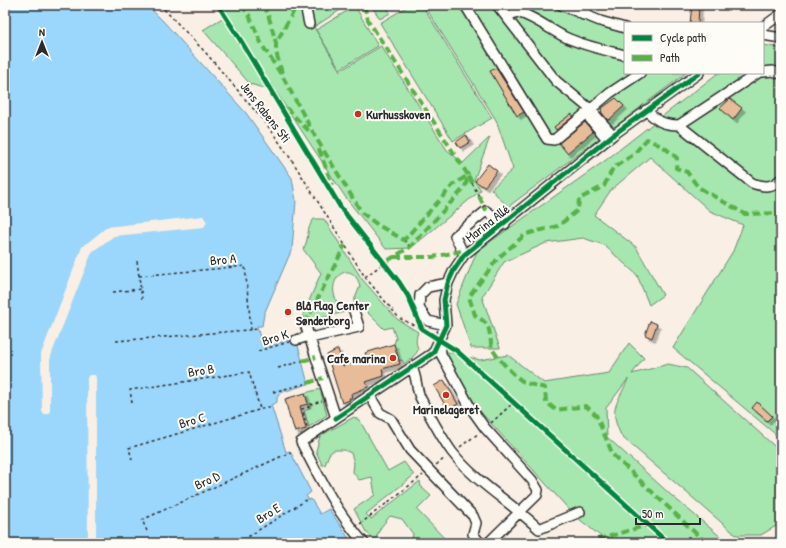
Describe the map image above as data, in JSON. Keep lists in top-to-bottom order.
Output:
{
  "streets": {
    "street": ["Marina Allé"],
    "path": [
      "Bro A",
      "Bro K",
      "Bro B",
      "Bro C",
      "Bro D",
      "Bro E"
    ],
    "cycle path": ["Jens Rabens Sti"]
  },
  "crossings": [
    ["Bro B", "Bro C"]
  ],
  "places": [
    "Kurhusskoven",
    "Blå Flag Center Sønderborg",
    "Cafe marina",
    "Marinelageret"
  ],
  "legend": ["Cycle path", "Path"],
  "scale_bar": "50 m",
  "north": "top"
}
